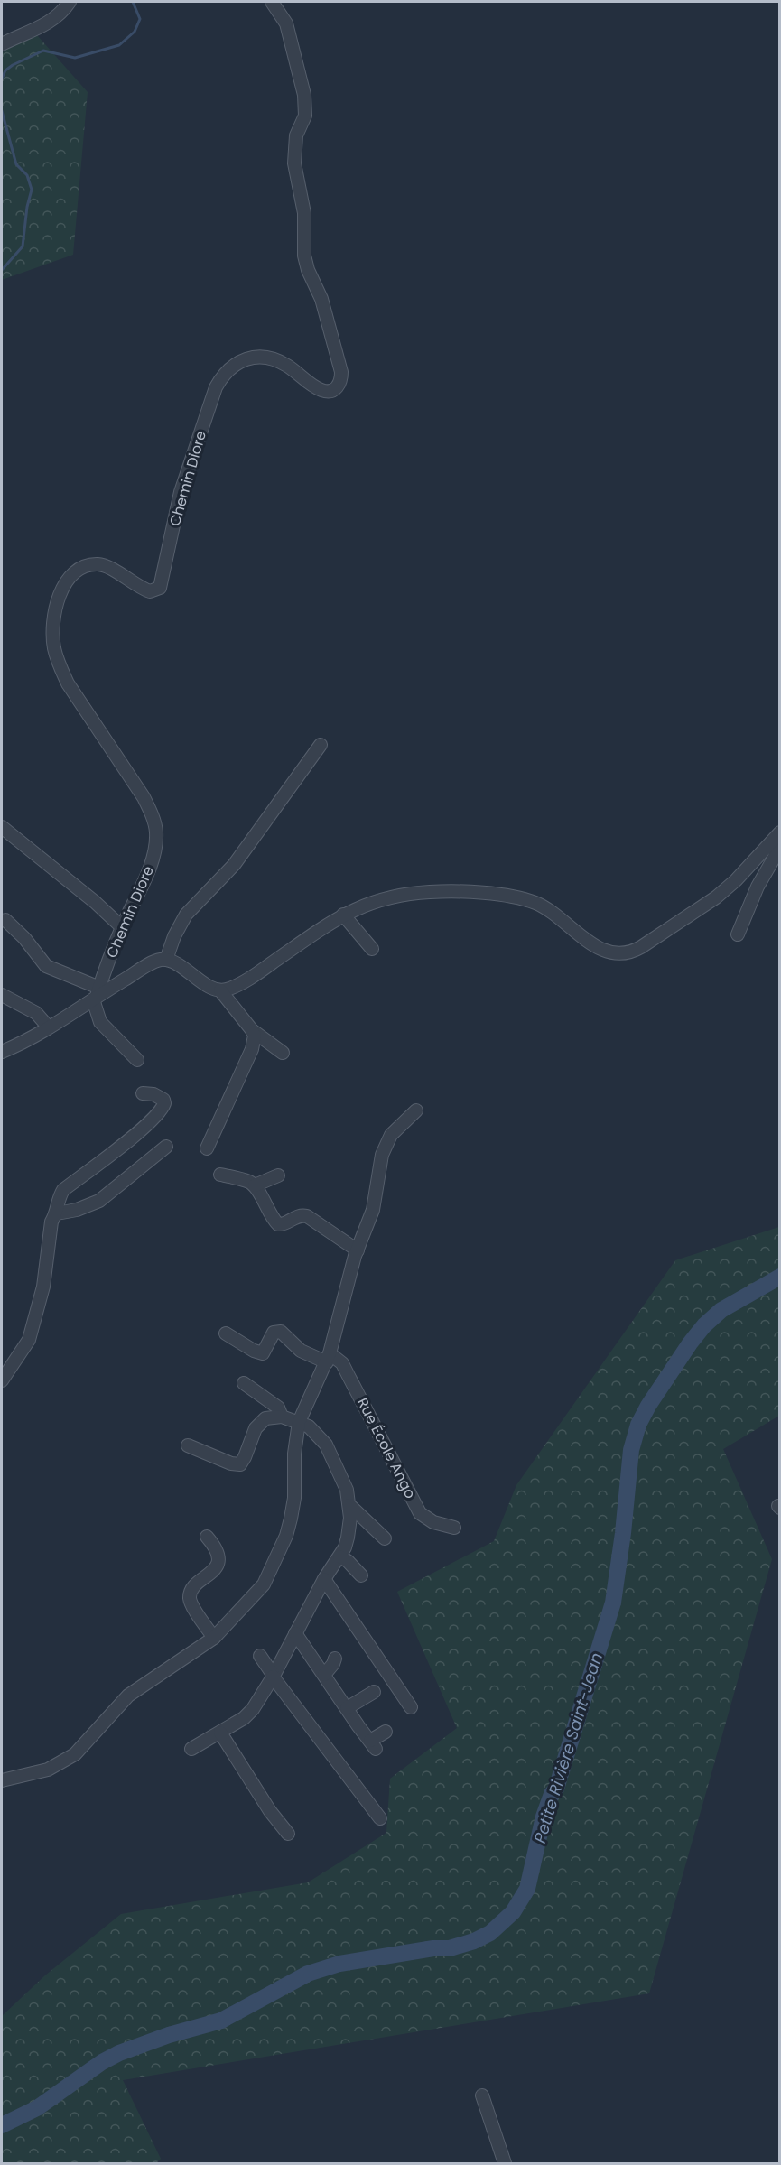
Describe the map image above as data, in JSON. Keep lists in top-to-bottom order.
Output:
{
  "streets": {
    "street": ["Chemin Diore", "Rue École Ango"]
  },
  "water": ["Petite Rivière Saint-Jean"]
}
